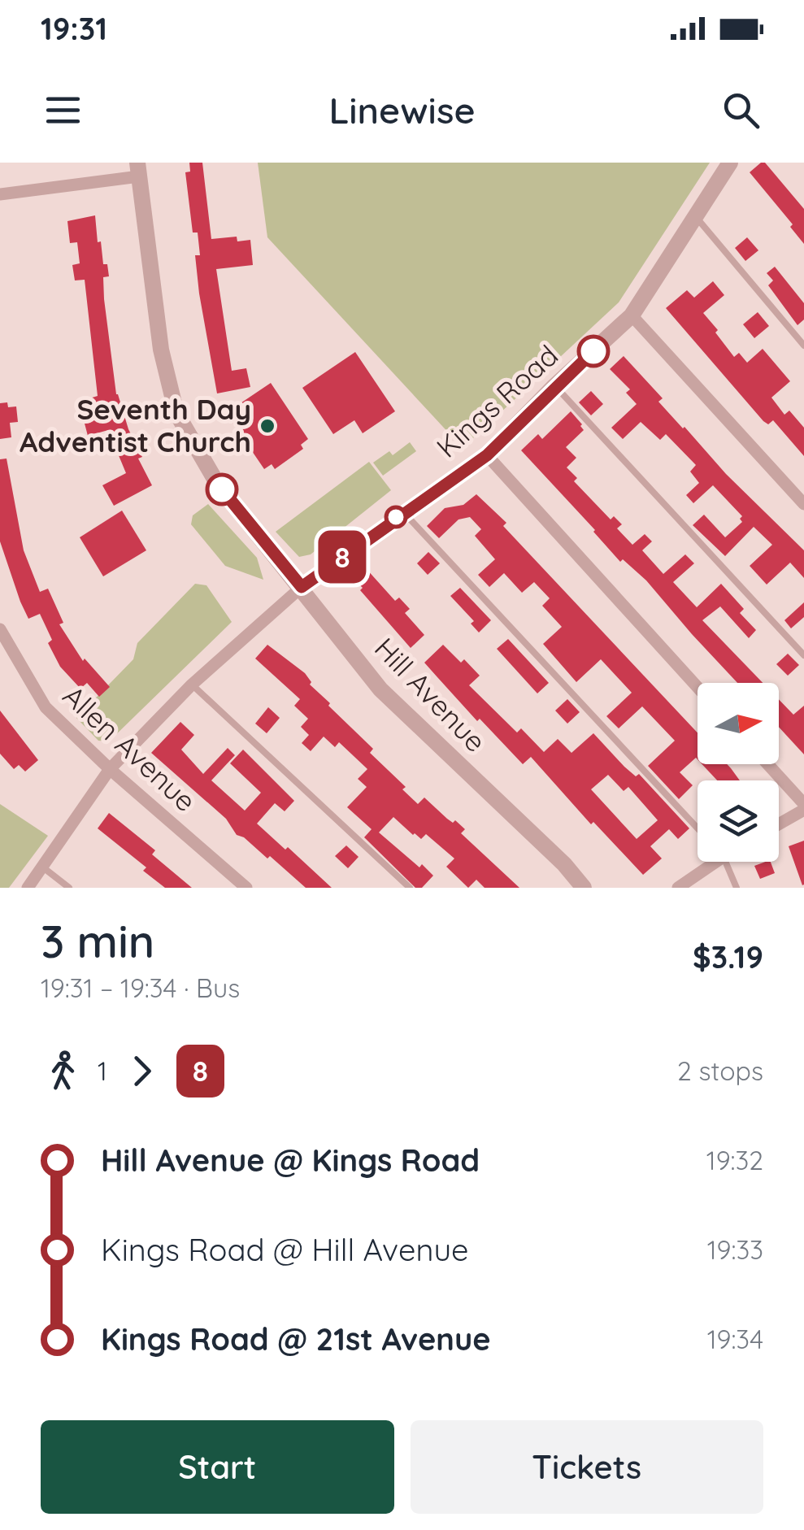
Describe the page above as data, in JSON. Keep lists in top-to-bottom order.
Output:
{
  "streets": {
    "street": ["Kings Road", "Hill Avenue", "Allen Avenue"]
  },
  "crossings": [
    ["Kings Road", "Hill Avenue"],
    ["Kings Road", "Allen Avenue"]
  ],
  "places": ["Seventh Day Adventist Church"],
  "lines": ["bus line 8"],
  "north": "right",
  "page": {
    "status": "19:31",
    "header": "Linewise",
    "on_map": "8",
    "heading": ["3 min", "19:31 – 19:34 · Bus", "$3.19"],
    "legs": ["1", "8", "2 stops"],
    "list": [
      {
        "name": "Hill Avenue @ Kings Road",
        "value": "19:32"
      },
      {
        "name": "Kings Road @ Hill Avenue",
        "value": "19:33"
      },
      {
        "name": "Kings Road @ 21st Avenue",
        "value": "19:34"
      }
    ],
    "buttons": ["Start", "Tickets"]
  }
}
